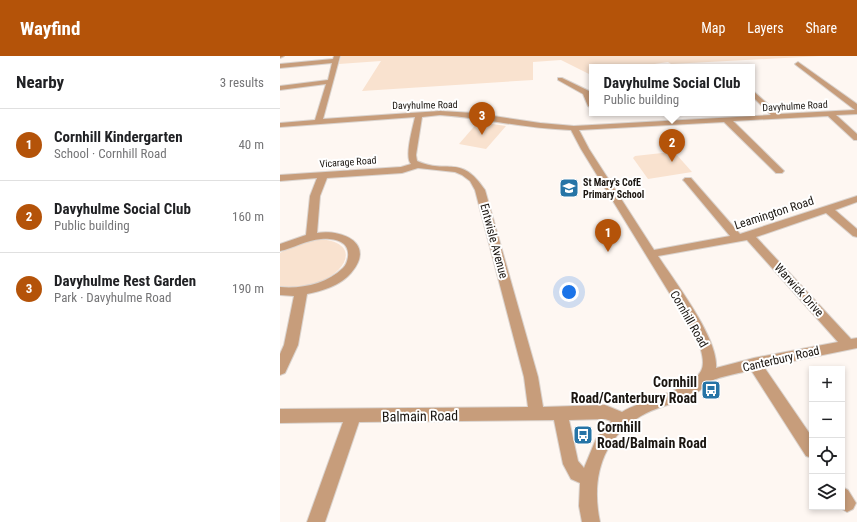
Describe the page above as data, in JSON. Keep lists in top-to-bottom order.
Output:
{
  "streets": {
    "street": [
      "Davyhulme Road",
      "Vicarage Road",
      "Leamington Road",
      "Entwisle Avenue",
      "Warwick Drive",
      "Cornhill Road",
      "Canterbury Road",
      "Balmain Road"
    ]
  },
  "crossings": [
    ["Davyhulme Road", "Cornhill Road"],
    ["Vicarage Road", "Entwisle Avenue"],
    ["Leamington Road", "Warwick Drive"],
    ["Leamington Road", "Cornhill Road"],
    ["Entwisle Avenue", "Balmain Road"],
    ["Warwick Drive", "Canterbury Road"],
    ["Cornhill Road", "Canterbury Road"]
  ],
  "places": {
    "school or university": ["St Mary's CofE Primary School"],
    "bus stop": ["Cornhill Road/Canterbury Road", "Cornhill Road/Balmain Road"]
  },
  "page": {
    "header": "Wayfind",
    "nav": ["Map", "Layers", "Share"],
    "heading": ["Nearby", "3 results"],
    "popup": ["Davyhulme Social Club", "Public building"],
    "pins": ["3", "2", "1"],
    "list": [
      {
        "mark": "1",
        "name": "Cornhill Kindergarten",
        "note": "School · Cornhill Road",
        "value": "40 m"
      },
      {
        "mark": "2",
        "name": "Davyhulme Social Club",
        "note": "Public building",
        "value": "160 m"
      },
      {
        "mark": "3",
        "name": "Davyhulme Rest Garden",
        "note": "Park · Davyhulme Road",
        "value": "190 m"
      }
    ],
    "map_buttons": ["+", "−"]
  }
}
